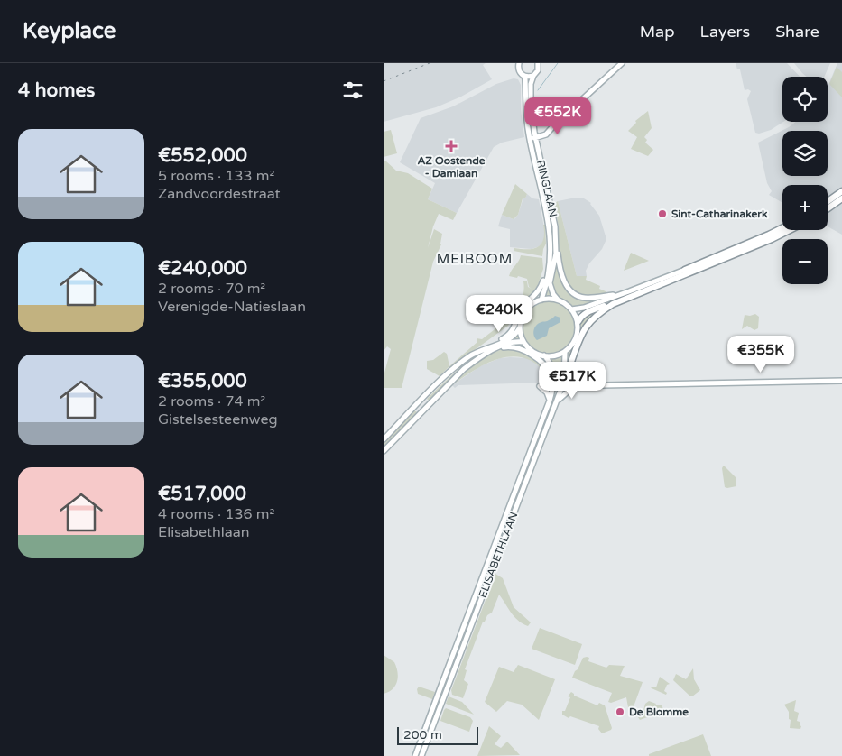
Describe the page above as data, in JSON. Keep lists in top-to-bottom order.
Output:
{
  "streets": {
    "main road": ["RINGLAAN", "ELISABETHLAAN"]
  },
  "crossings": [
    ["RINGLAAN", "ELISABETHLAAN"]
  ],
  "districts": ["MEIBOOM"],
  "places": {
    "health": ["AZ Oostende - Damiaan"],
    "other": ["Sint-Catharinakerk", "De Blomme"]
  },
  "scale_bar": "200 m",
  "page": {
    "header": "Keyplace",
    "nav": ["Map", "Layers", "Share"],
    "heading": "4 homes",
    "map_buttons": ["+", "−"],
    "price": [
      "€552K",
      "€240K",
      "€355K",
      "€517K"
    ],
    "list": [
      {
        "name": "€552,000",
        "note": "5 rooms · 133 m² · Zandvoordestraat"
      },
      {
        "name": "€240,000",
        "note": "2 rooms · 70 m² · Verenigde-Natieslaan"
      },
      {
        "name": "€355,000",
        "note": "2 rooms · 74 m² · Gistelsesteenweg"
      },
      {
        "name": "€517,000",
        "note": "4 rooms · 136 m² · Elisabethlaan"
      }
    ],
    "scale": "200 m"
  }
}
